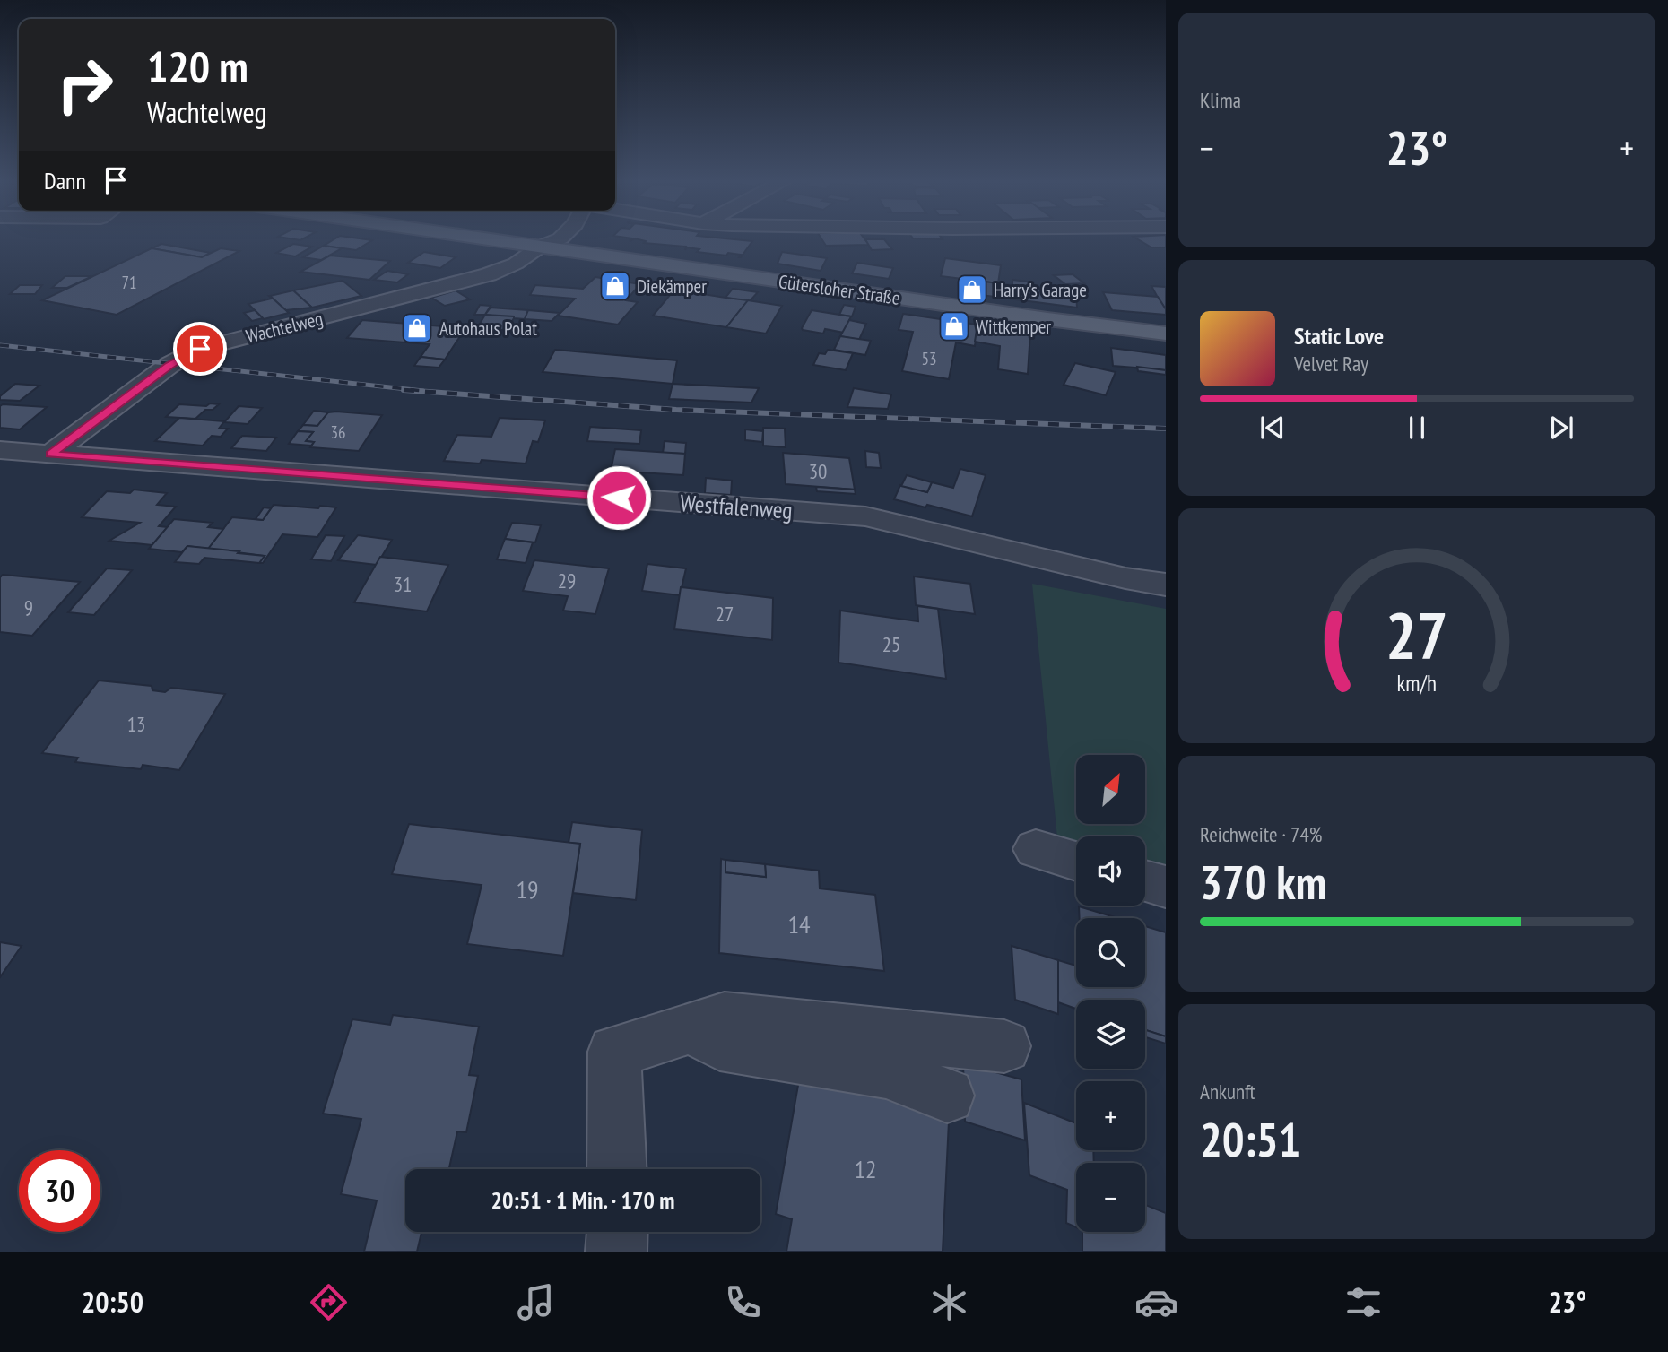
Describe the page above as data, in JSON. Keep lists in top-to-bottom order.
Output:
{
  "streets": {
    "main road": ["Gütersloher Straße"],
    "street": ["Wachtelweg", "Westfalenweg"]
  },
  "crossings": [
    ["Gütersloher Straße", "Wachtelweg"],
    ["Wachtelweg", "Westfalenweg"]
  ],
  "places": {
    "shop": [
      "Diekämper",
      "Harry's Garage",
      "Wittkemper",
      "Autohaus Polat"
    ]
  },
  "house_numbers": [
    "71",
    "53",
    "36",
    "30",
    "29",
    "31",
    "9",
    "27",
    "25",
    "13",
    "19",
    "14",
    "12"
  ],
  "north": "top right",
  "page": {
    "tile": [
      "Klima",
      ["Reichweite · 74%", "370 km"],
      ["Ankunft", "20:51"]
    ],
    "turn": ["120 m", "Wachtelweg"],
    "heat": ["−", "23°", "+"],
    "then": "Dann",
    "song": ["Static Love", "Velvet Ray"],
    "map_buttons": ["+", "−"],
    "limit": "30",
    "trip": "20:51 · 1 Min. · 170 m",
    "tabs": ["20:50", "23°"],
    "gauge": ["27", "km/h"]
  }
}
